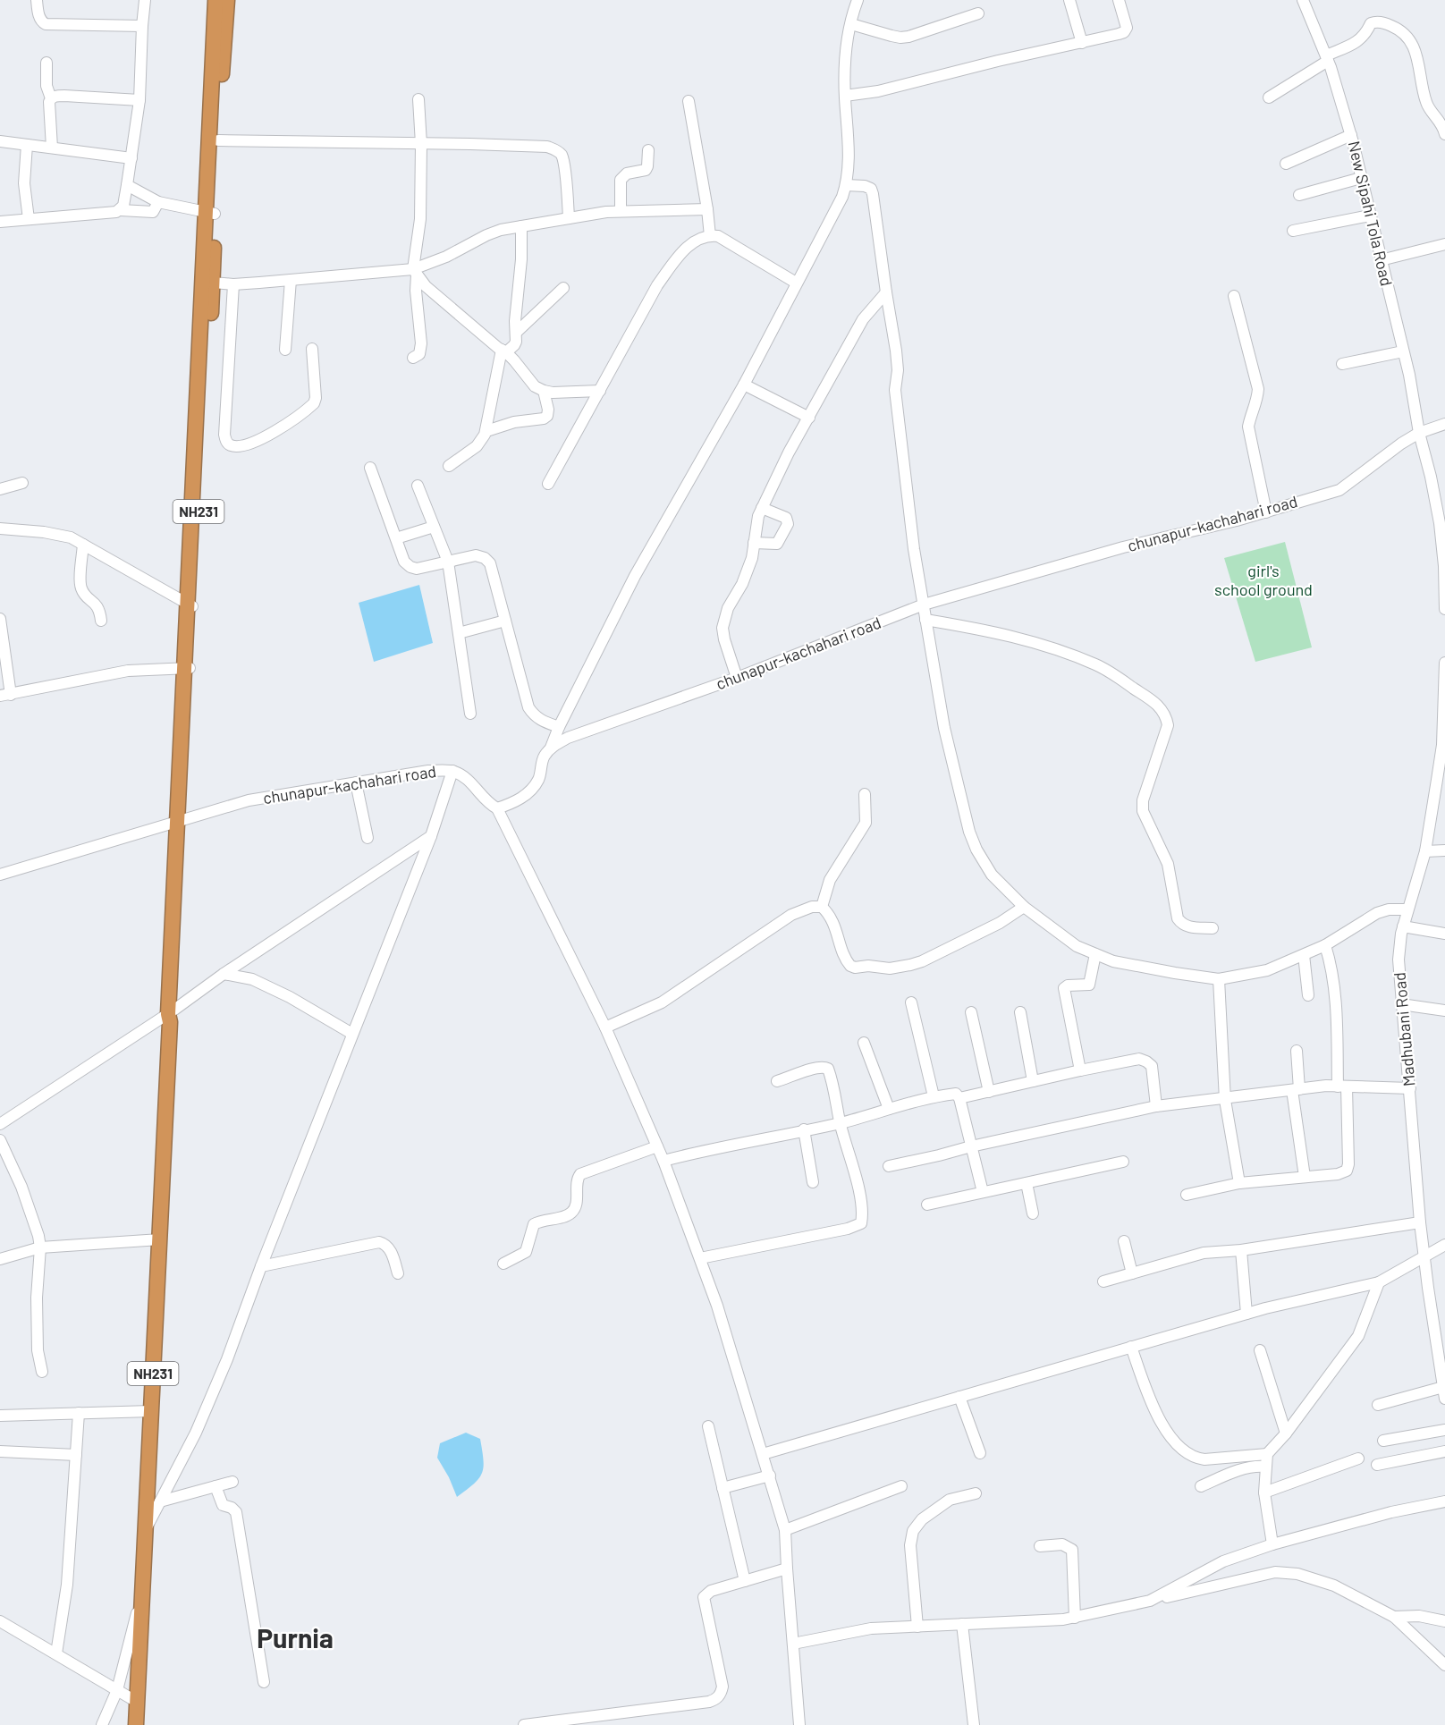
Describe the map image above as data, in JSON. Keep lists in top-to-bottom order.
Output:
{
  "streets": {
    "highway": ["NH231"],
    "street": ["New Sipahi Tola Road", "chunapur-kachahari road", "Madhubani Road"]
  },
  "crossings": [
    ["New Sipahi Tola Road", "chunapur-kachahari road"],
    ["NH231", "chunapur-kachahari road"]
  ],
  "districts": ["Purnia"],
  "parks": ["girl's school ground"]
}
